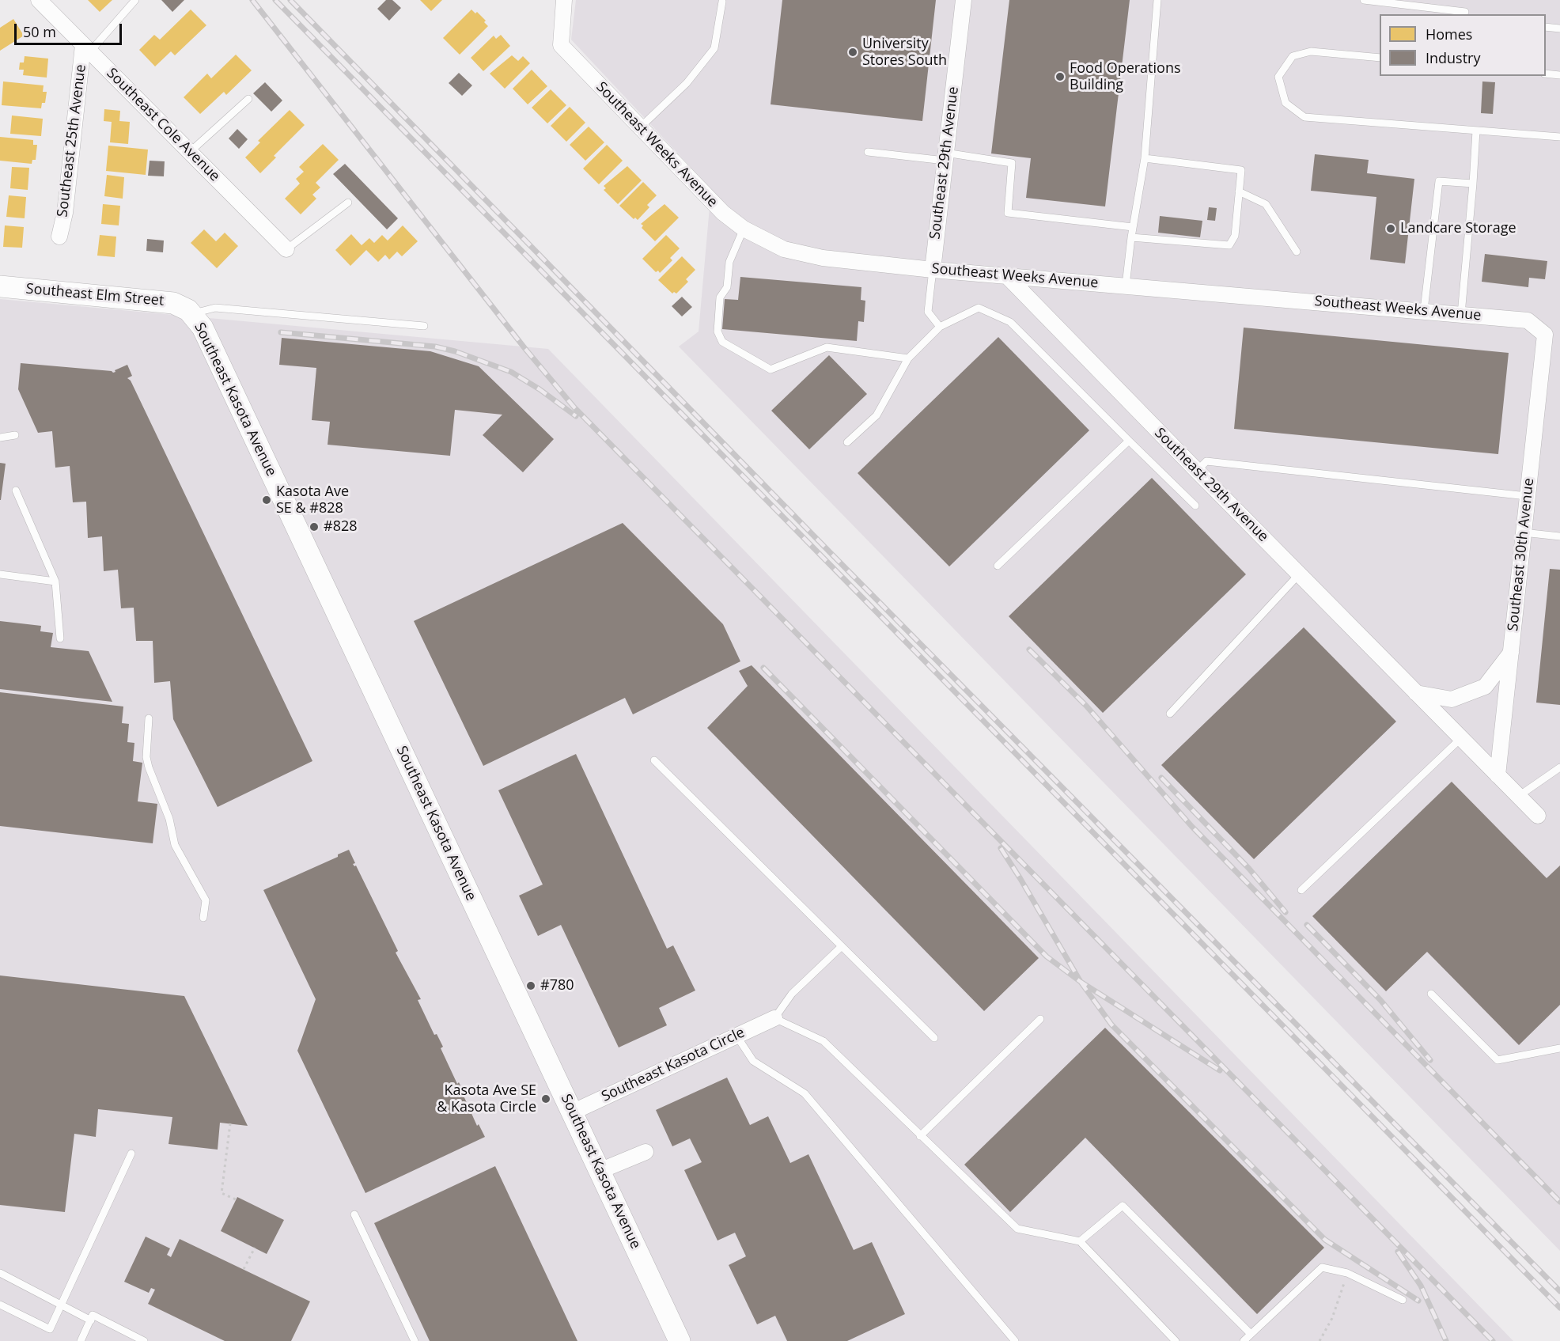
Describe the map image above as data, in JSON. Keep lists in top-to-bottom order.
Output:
{
  "streets": {
    "street": [
      "Southeast Cole Avenue",
      "Southeast 25th Avenue",
      "Southeast Weeks Avenue",
      "Southeast 29th Avenue",
      "Southeast Elm Street",
      "Southeast Kasota Avenue",
      "Southeast 30th Avenue",
      "Southeast Kasota Circle"
    ]
  },
  "crossings": [
    ["Southeast Cole Avenue", "Southeast 25th Avenue"],
    ["Southeast Weeks Avenue", "Southeast 29th Avenue"],
    ["Southeast Weeks Avenue", "Southeast 30th Avenue"],
    ["Southeast 29th Avenue", "Southeast 30th Avenue"],
    ["Southeast Elm Street", "Southeast Kasota Avenue"],
    ["Southeast Kasota Avenue", "Southeast Kasota Circle"]
  ],
  "places": [
    "University Stores South",
    "Food Operations Building",
    "Landcare Storage",
    "Kasota Ave SE & #828",
    "#828",
    "#780",
    "Kasota Ave SE & Kasota Circle"
  ],
  "legend": ["Homes", "Industry"],
  "scale_bar": "50 m"
}
